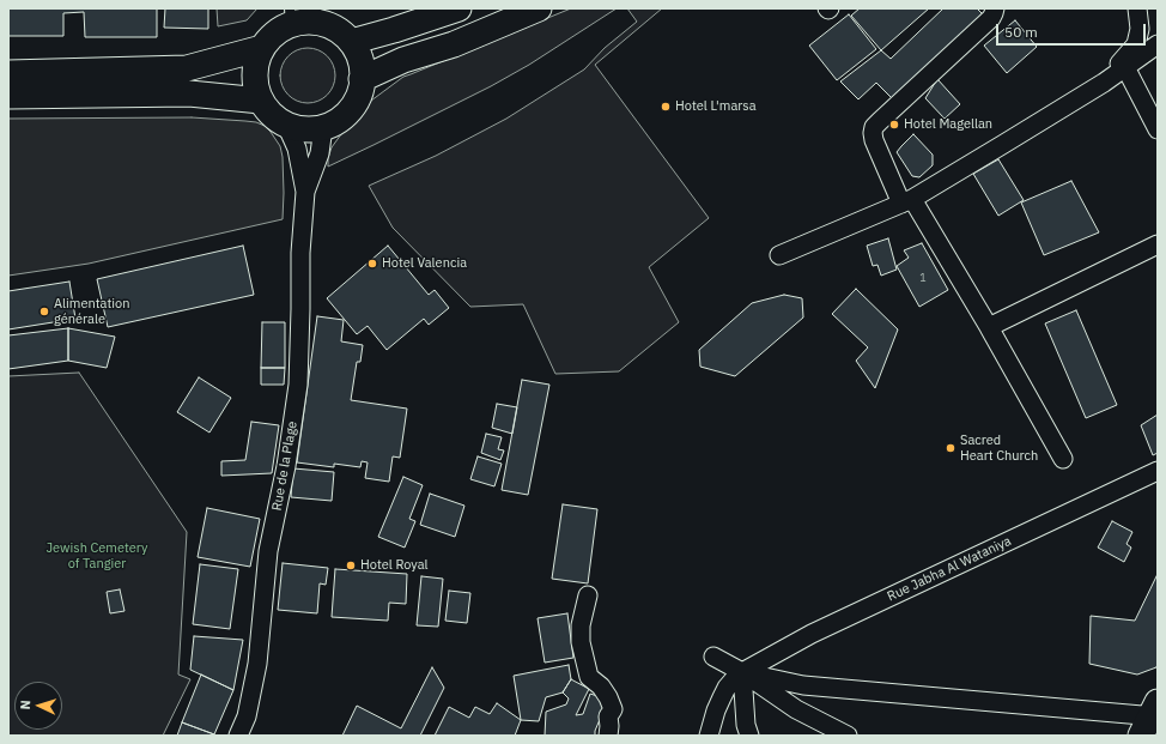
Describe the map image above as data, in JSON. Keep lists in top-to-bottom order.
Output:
{
  "streets": {
    "street": ["Rue de la Plage", "Rue Jabha Al Wataniya"]
  },
  "parks": ["Jewish Cemetery of Tangier"],
  "places": [
    "Hotel L'marsa",
    "Hotel Magellan",
    "Hotel Valencia",
    "Alimentation générale",
    "Sacred Heart Church",
    "Hotel Royal"
  ],
  "house_numbers": ["1"],
  "scale_bar": "50 m",
  "north": "left"
}
